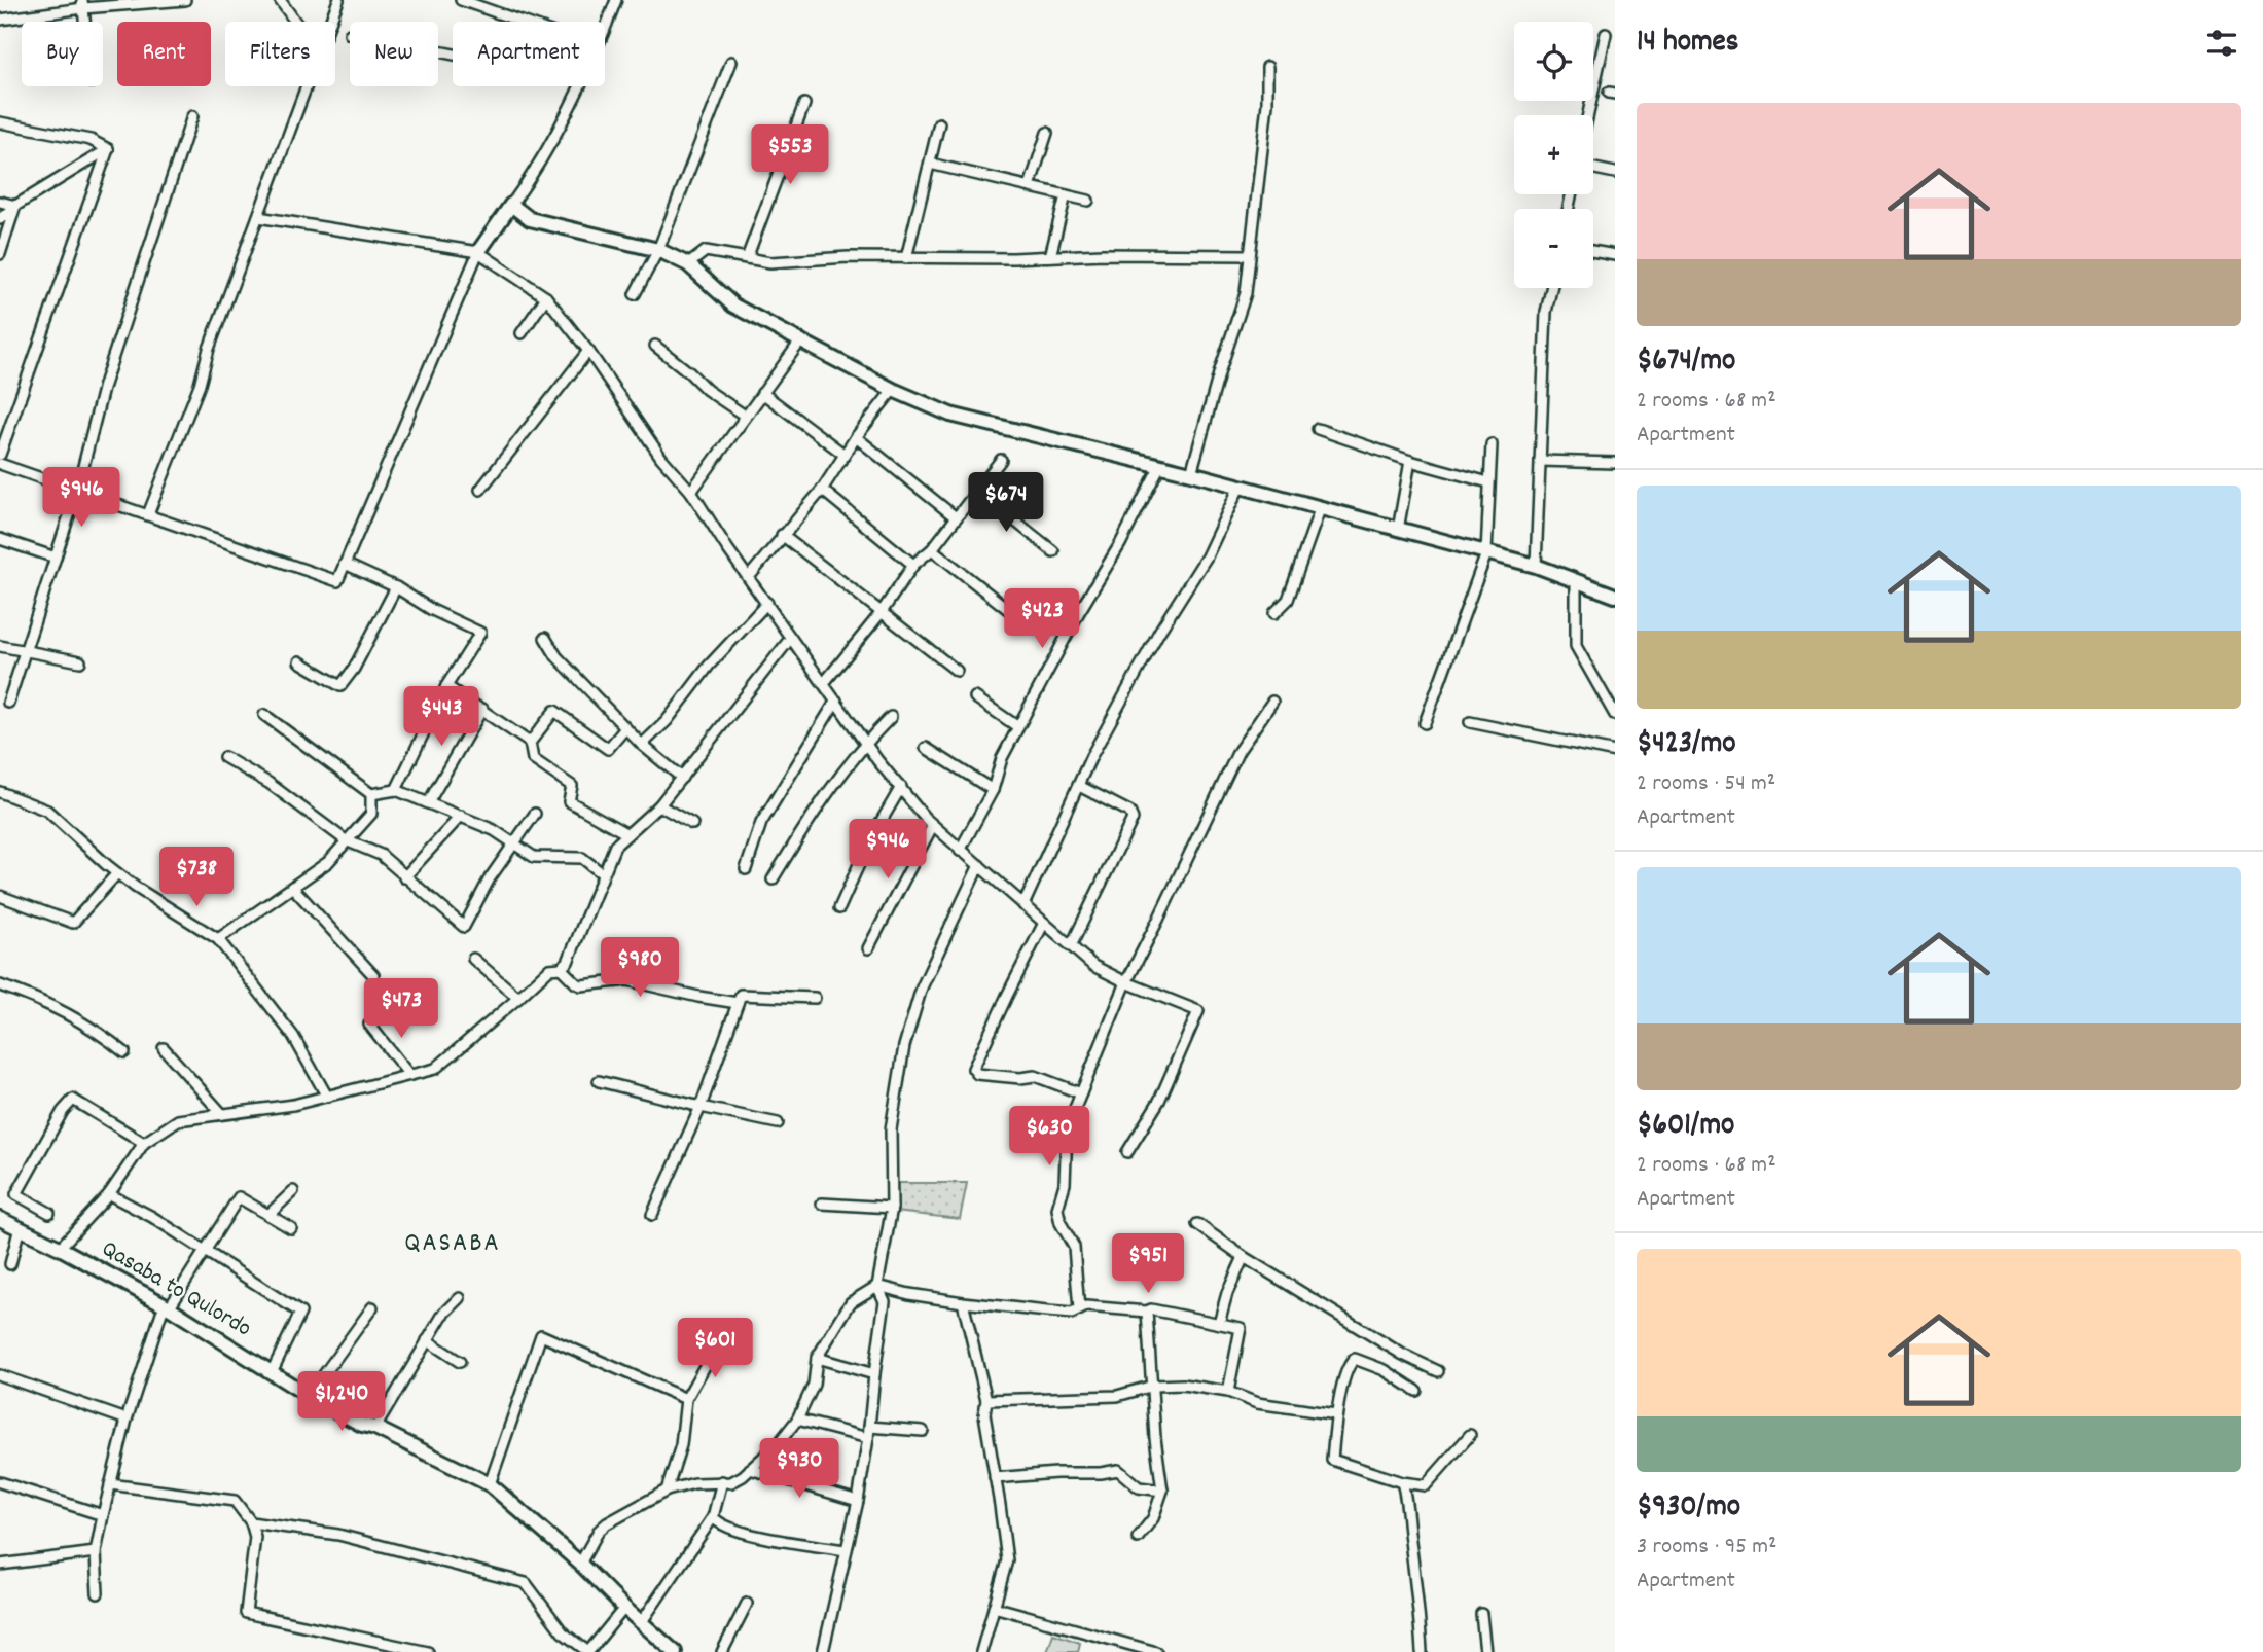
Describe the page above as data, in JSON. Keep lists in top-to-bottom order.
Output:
{
  "streets": {
    "street": ["Qasaba to Qulordo"]
  },
  "districts": ["QASABA"],
  "page": {
    "heading": "14 homes",
    "map_buttons": ["+", "−"],
    "chip": [
      "Buy",
      "Rent",
      "Filters",
      "New",
      "Apartment"
    ],
    "list": [
      {
        "name": "$674/mo",
        "note": "2 rooms · 68 m² · Apartment"
      },
      {
        "name": "$423/mo",
        "note": "2 rooms · 54 m² · Apartment"
      },
      {
        "name": "$601/mo",
        "note": "2 rooms · 68 m² · Apartment"
      },
      {
        "name": "$930/mo",
        "note": "3 rooms · 95 m² · Apartment"
      }
    ],
    "price": [
      "$553",
      "$946",
      "$674",
      "$423",
      "$443",
      "$946",
      "$738",
      "$980",
      "$473",
      "$630",
      "$951",
      "$601",
      "$1,240",
      "$930"
    ]
  }
}
